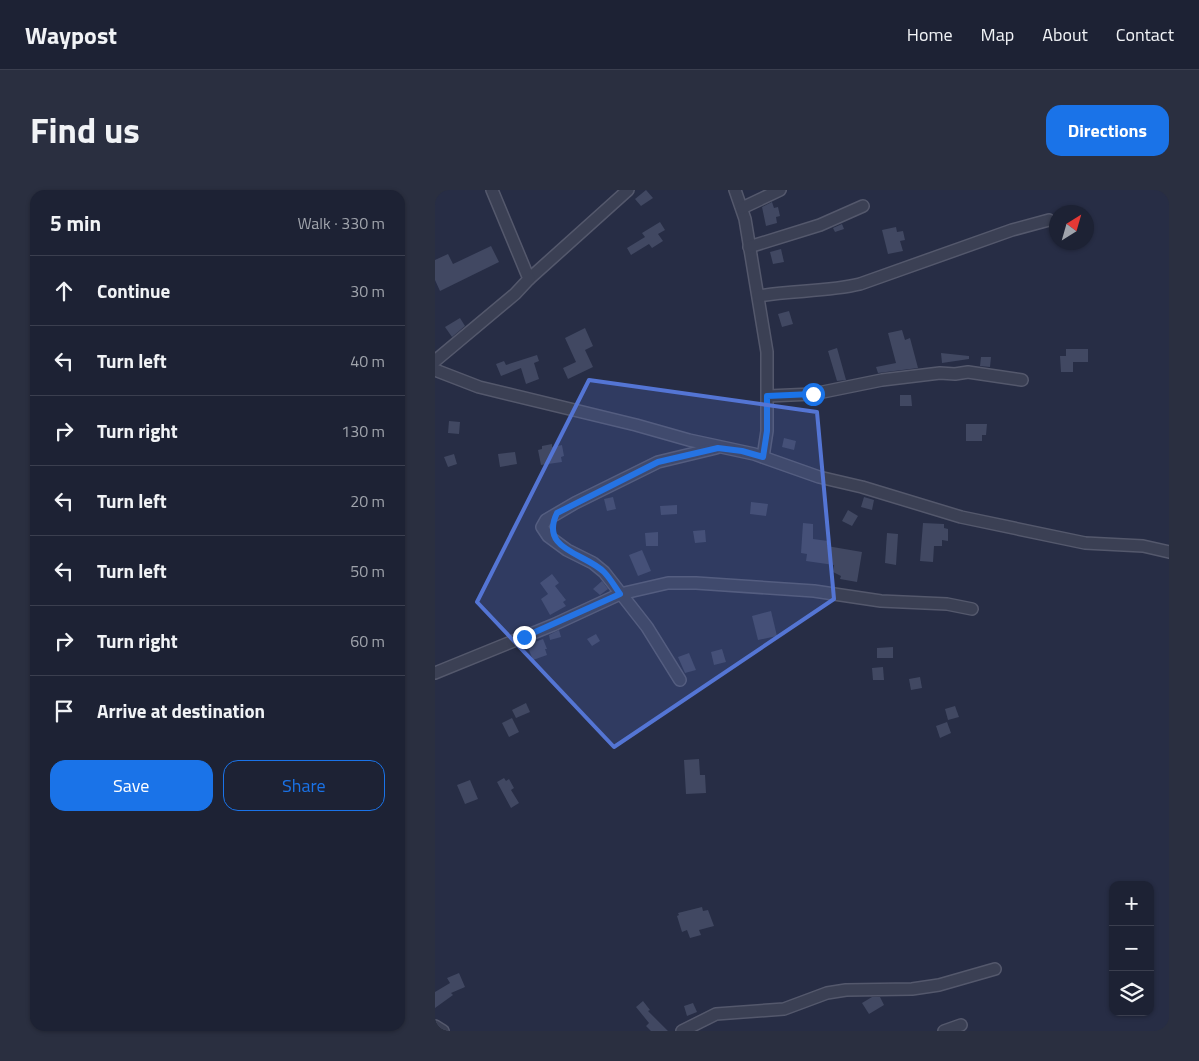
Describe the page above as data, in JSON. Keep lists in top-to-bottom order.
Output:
{
  "north": "top right",
  "page": {
    "header": "Waypost",
    "nav": [
      "Home",
      "Map",
      "About",
      "Contact"
    ],
    "title": "Find us",
    "buttons": [
      "Directions",
      ["Save", "Share"]
    ],
    "heading": ["5 min", "Walk · 330 m"],
    "list": [
      ["Continue", "30 m"],
      ["Turn left", "40 m"],
      ["Turn right", "130 m"],
      ["Turn left", "20 m"],
      ["Turn left", "50 m"],
      ["Turn right", "60 m"],
      "Arrive at destination"
    ],
    "map_buttons": ["+", "−"]
  }
}
